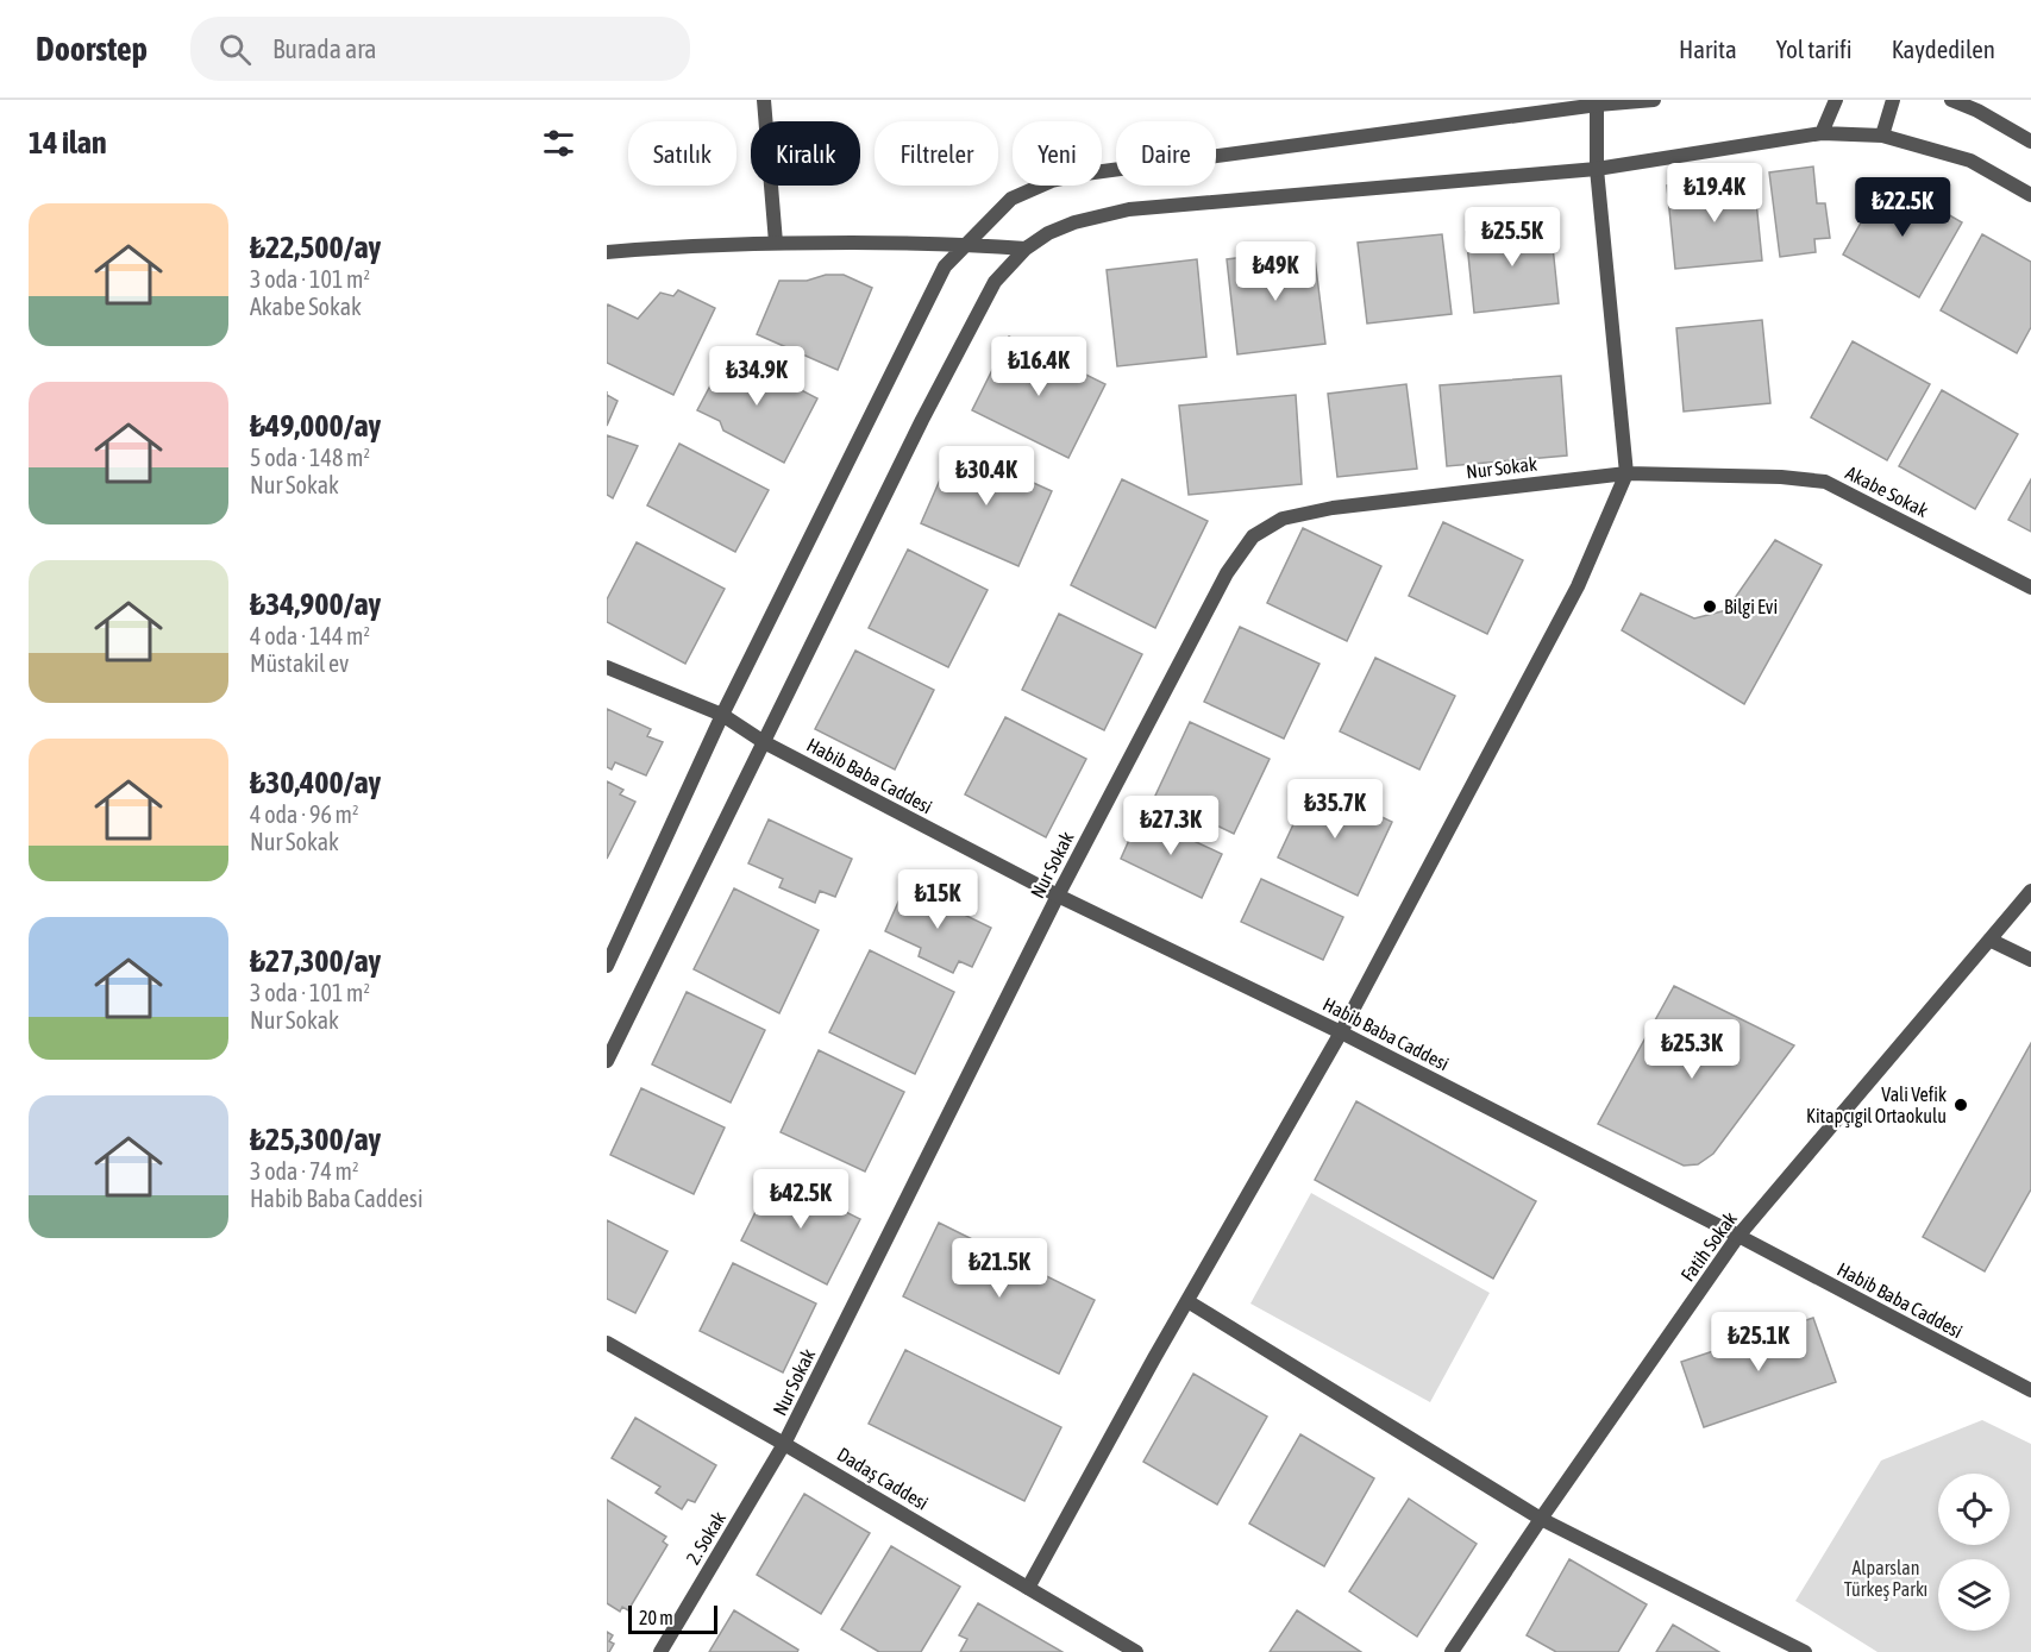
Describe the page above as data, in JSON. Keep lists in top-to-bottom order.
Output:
{
  "streets": {
    "street": [
      "Nur Sokak",
      "Akabe Sokak",
      "Habib Baba Caddesi",
      "Fatih Sokak",
      "Dadaş Caddesi",
      "2. Sokak"
    ]
  },
  "crossings": [
    ["Nur Sokak", "Akabe Sokak"],
    ["Nur Sokak", "Habib Baba Caddesi"],
    ["Nur Sokak", "Dadaş Caddesi"],
    ["Nur Sokak", "2. Sokak"],
    ["Habib Baba Caddesi", "Fatih Sokak"],
    ["Dadaş Caddesi", "2. Sokak"]
  ],
  "parks": ["Alparslan Türkeş Parkı"],
  "places": ["Bilgi Evi", "Vali Vefik Kitapçıgil Ortaokulu"],
  "scale_bar": "20 m",
  "page": {
    "header": "Doorstep",
    "search": "Burada ara",
    "nav": ["Harita", "Yol tarifi", "Kaydedilen"],
    "heading": "14 ilan",
    "chip": [
      "Satılık",
      "Kiralık",
      "Filtreler",
      "Yeni",
      "Daire"
    ],
    "price": [
      "₺19.4K",
      "₺22.5K",
      "₺25.5K",
      "₺49K",
      "₺16.4K",
      "₺34.9K",
      "₺30.4K",
      "₺35.7K",
      "₺27.3K",
      "₺15K",
      "₺25.3K",
      "₺42.5K",
      "₺21.5K",
      "₺25.1K"
    ],
    "list": [
      {
        "name": "₺22,500/ay",
        "note": "3 oda · 101 m² · Akabe Sokak"
      },
      {
        "name": "₺49,000/ay",
        "note": "5 oda · 148 m² · Nur Sokak"
      },
      {
        "name": "₺34,900/ay",
        "note": "4 oda · 144 m² · Müstakil ev"
      },
      {
        "name": "₺30,400/ay",
        "note": "4 oda · 96 m² · Nur Sokak"
      },
      {
        "name": "₺27,300/ay",
        "note": "3 oda · 101 m² · Nur Sokak"
      },
      {
        "name": "₺25,300/ay",
        "note": "3 oda · 74 m² · Habib Baba Caddesi"
      }
    ],
    "scale": "20 m"
  }
}
